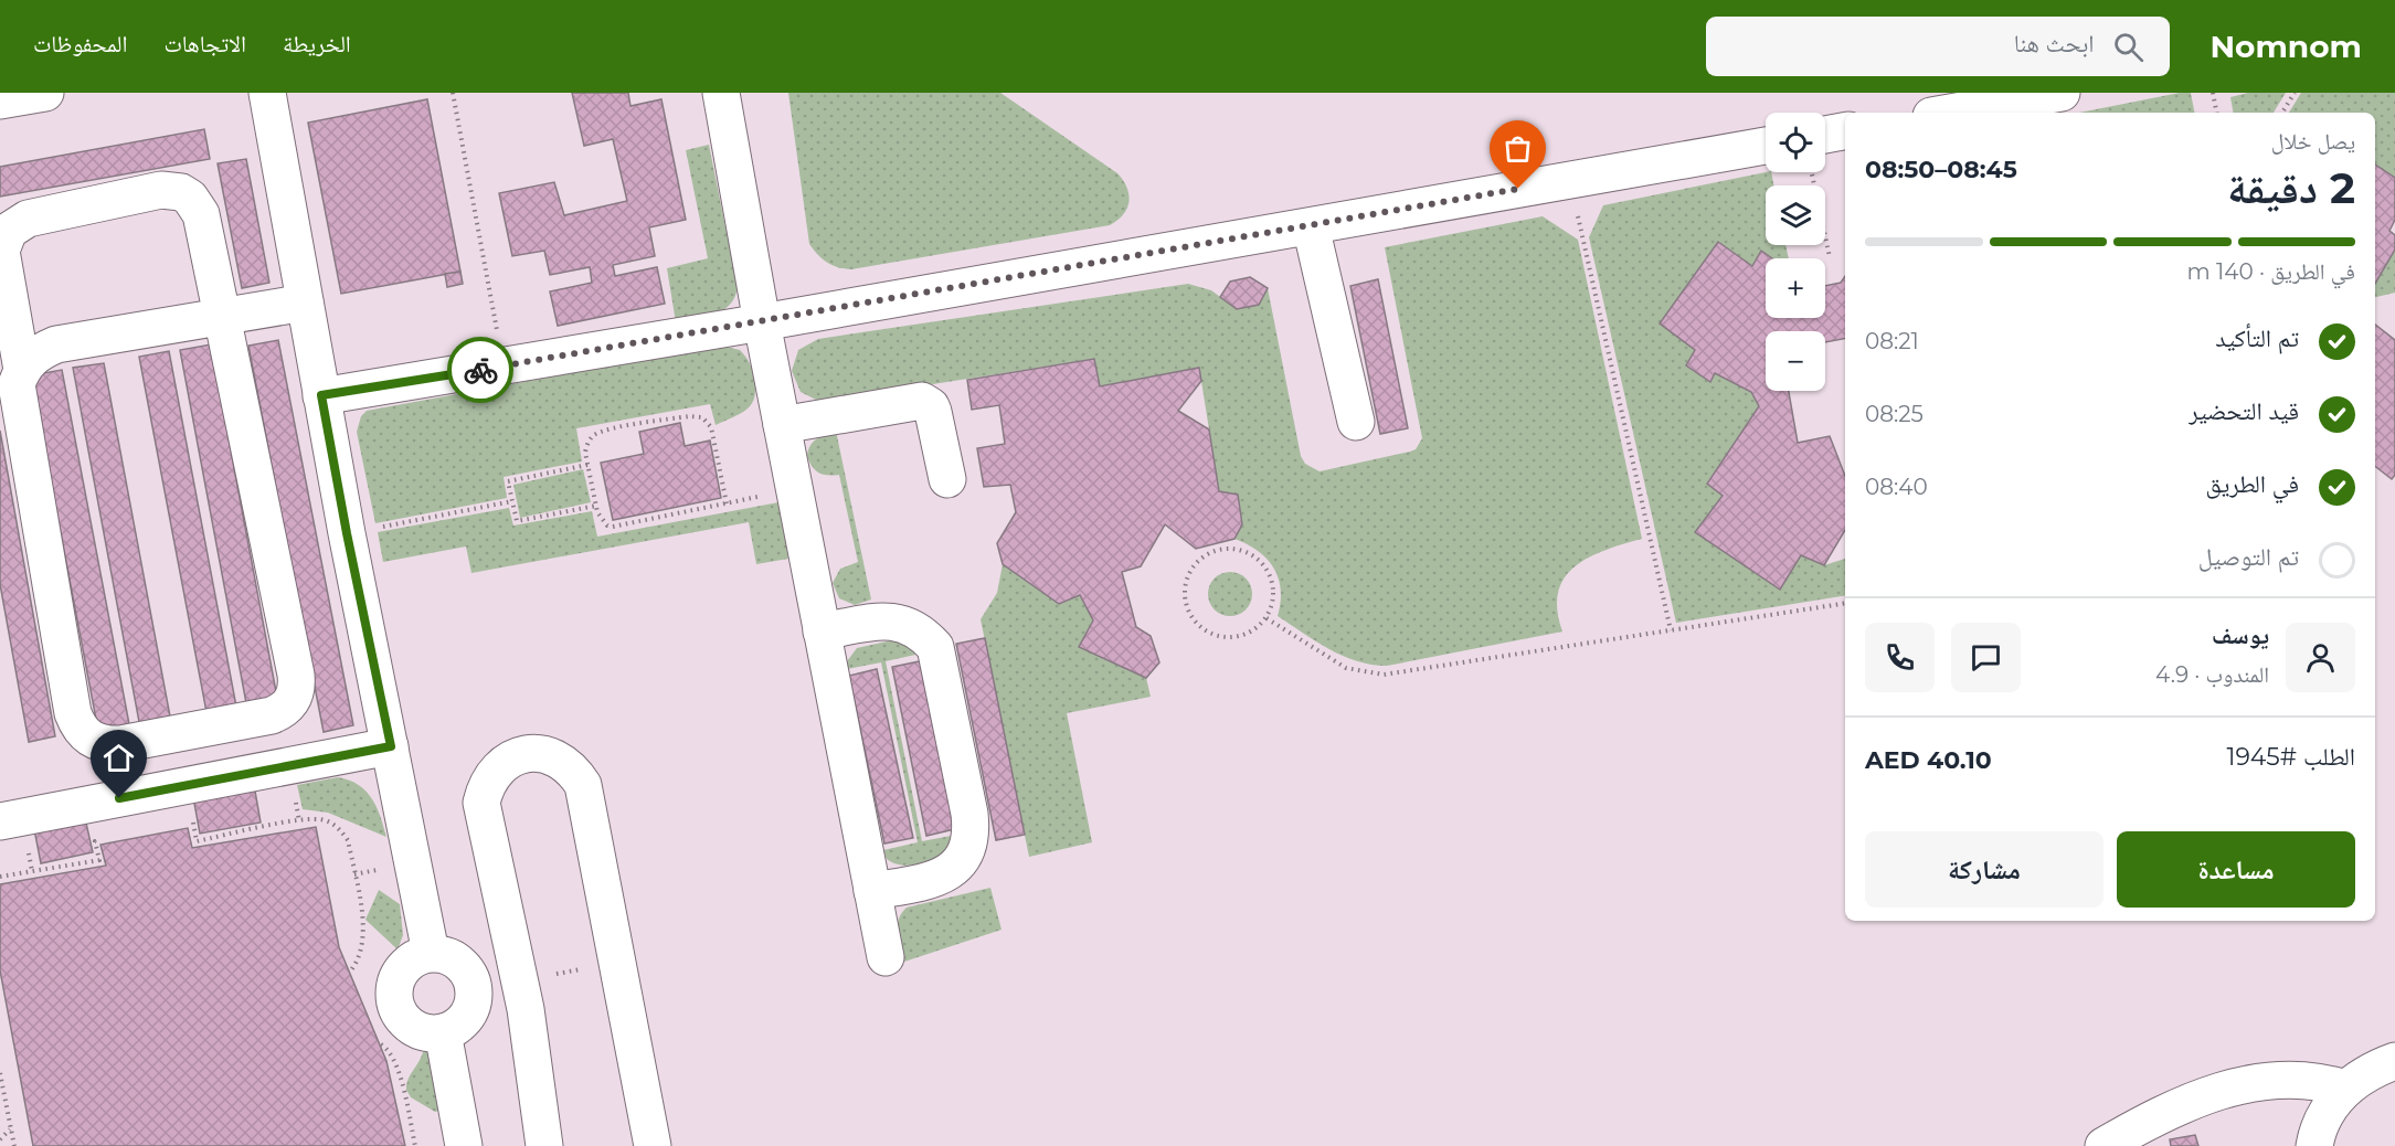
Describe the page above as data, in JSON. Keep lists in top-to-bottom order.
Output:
{
  "page": {
    "header": "Nomnom",
    "search": "ابحث هنا",
    "nav": ["الخريطة", "الاتجاهات", "المحفوظات"],
    "map_buttons": ["+", "−"],
    "heading": ["2 دقيقة", "يصل خلال", "08:45–08:50"],
    "panel": [
      "يوسف",
      "المندوب · 4.9",
      "الطلب #1945",
      "AED 40.10"
    ],
    "bar": "في الطريق · 140 m",
    "list": [
      ["تم التأكيد", "08:21"],
      ["قيد التحضير", "08:25"],
      ["في الطريق", "08:40"],
      "تم التوصيل"
    ],
    "buttons": ["مساعدة", "مشاركة"]
  }
}
